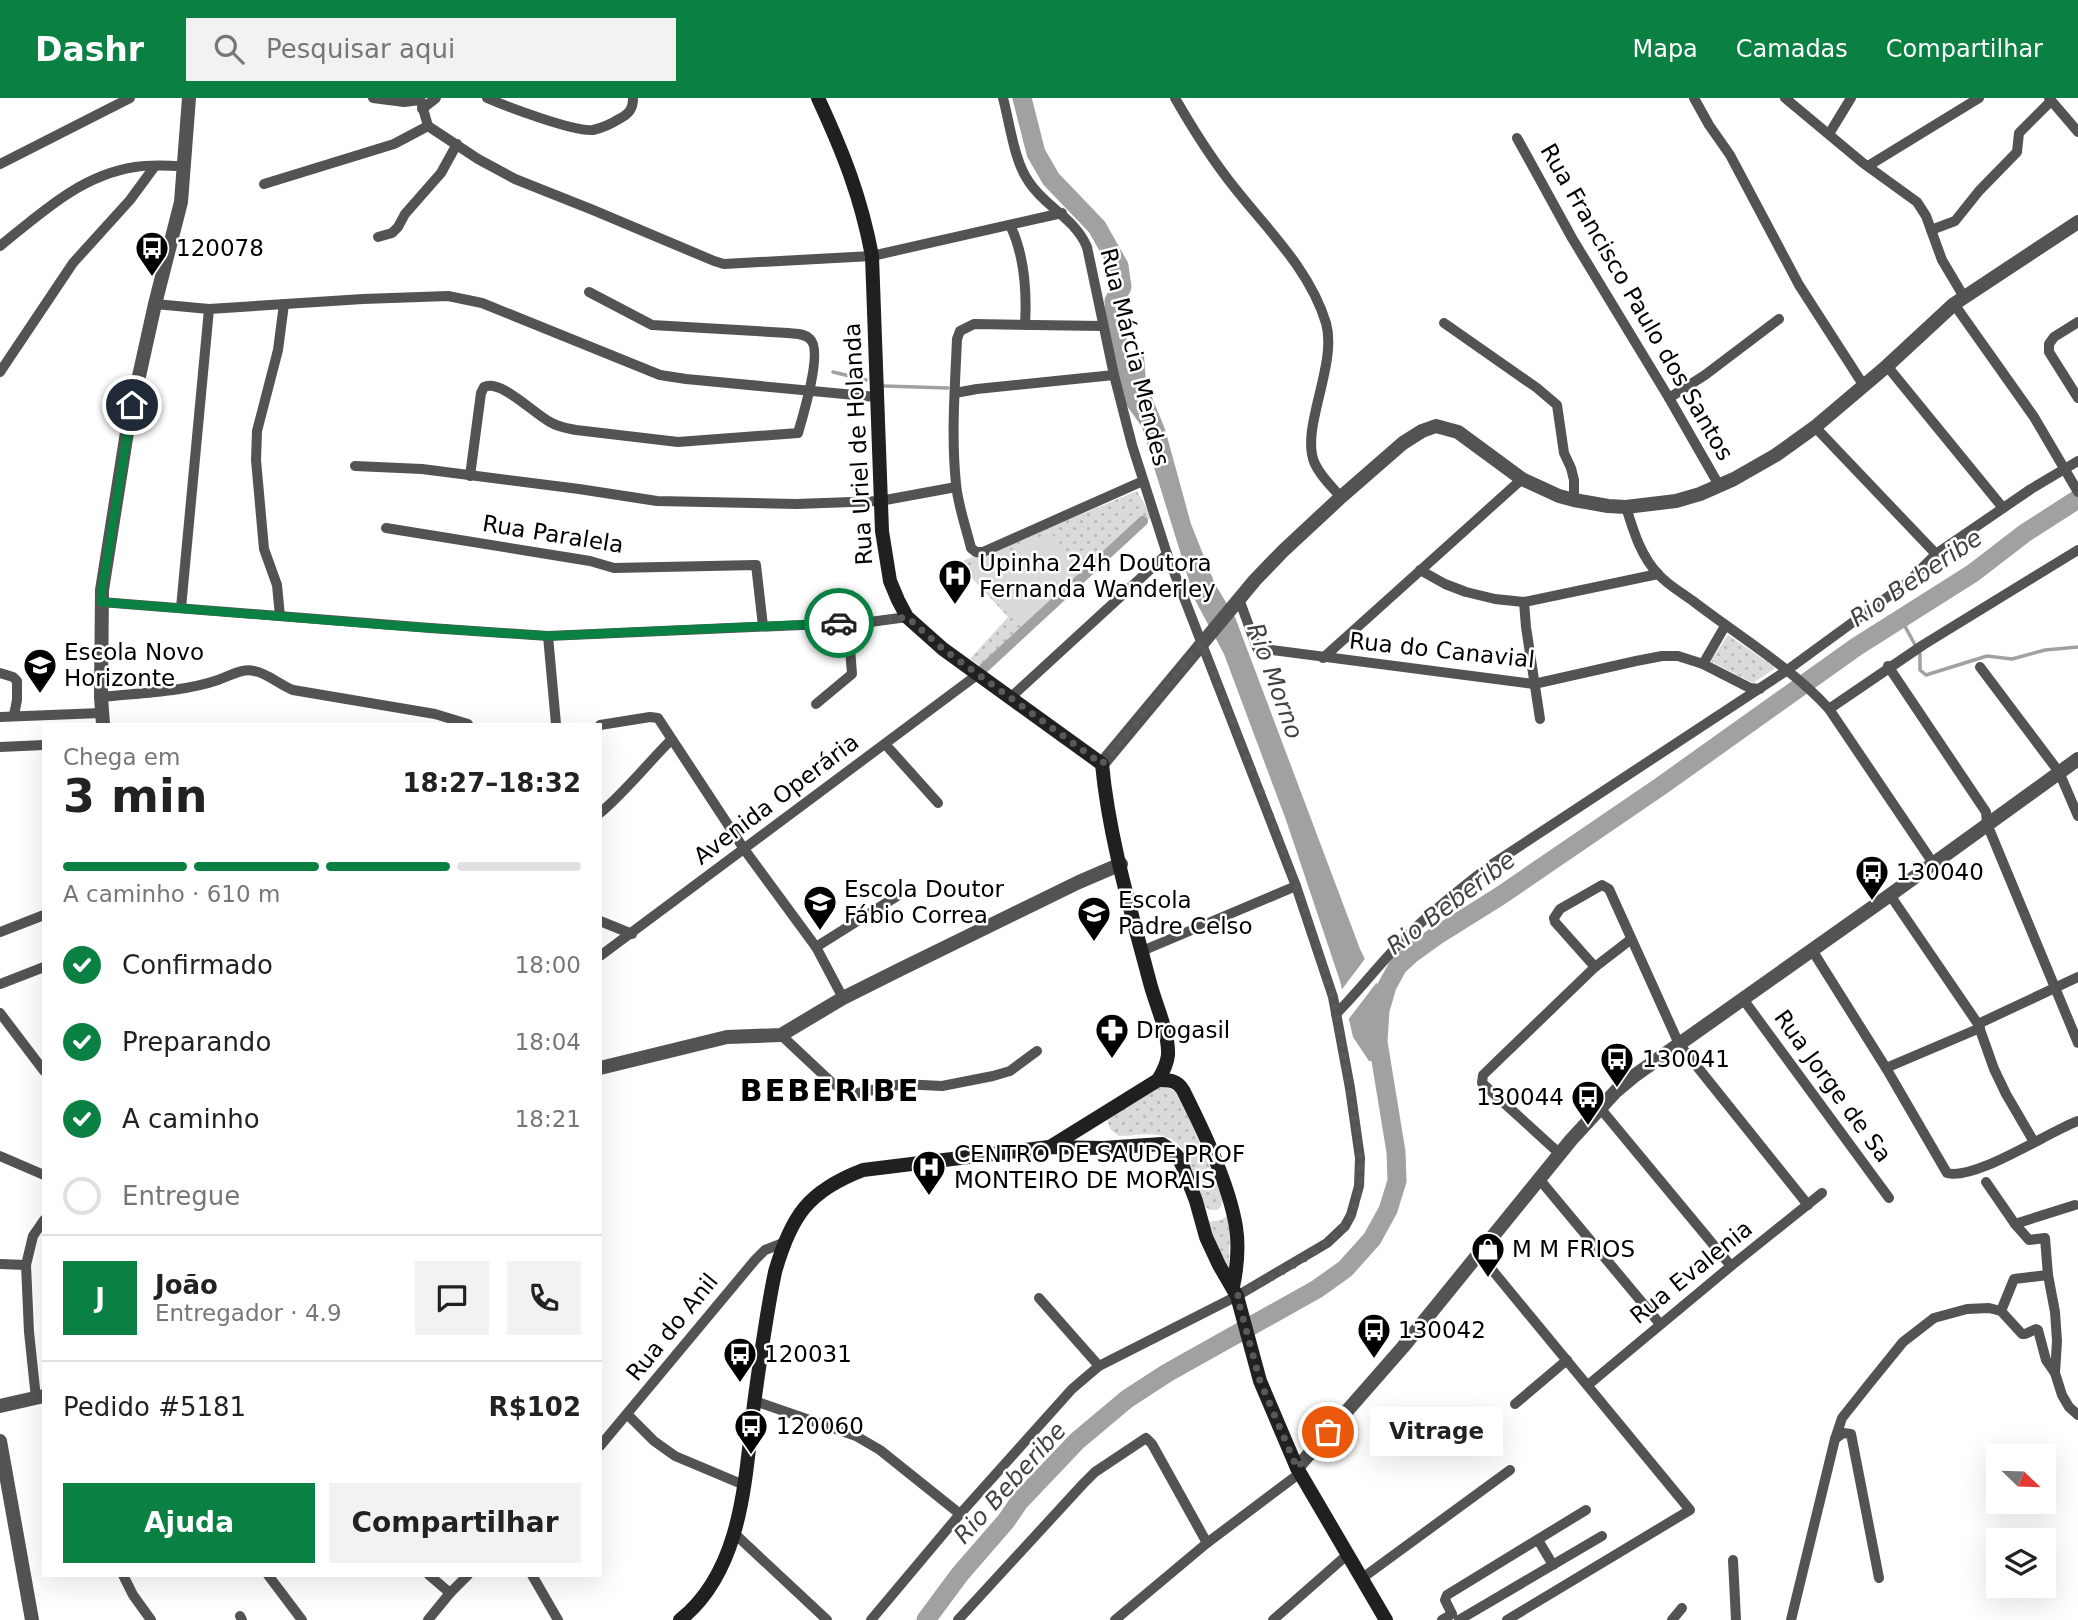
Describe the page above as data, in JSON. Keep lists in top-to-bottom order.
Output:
{
  "streets": {
    "main road": ["Rua Uriel de Holanda"],
    "street": [
      "Rua Francisco Paulo dos Santos",
      "Rua Márcia Mendes",
      "Rua Paralela",
      "Rua do Canavial",
      "Avenida Operária",
      "Rua Jorge de Sa",
      "Rua Evalenia",
      "Rua do Anil"
    ]
  },
  "crossings": [
    ["Rua Uriel de Holanda", "Avenida Operária"]
  ],
  "districts": ["BEBERIBE"],
  "water": ["Rio Beberibe", "Rio Morno"],
  "places": {
    "bus stop": [
      "120078",
      "130040",
      "130041",
      "130044",
      "130042",
      "120031",
      "120060"
    ],
    "hospital": ["Upinha 24h Doutora Fernanda Wanderley", "CENTRO DE SAUDE PROF MONTEIRO DE MORAIS"],
    "school or university": ["Escola Novo Horizonte", "Escola Doutor Fábio Correa", "Escola Padre Celso"],
    "pharmacy": ["Drogasil"],
    "shop": ["M M FRIOS"],
    "other": ["Vitrage"]
  },
  "north": "bottom right",
  "page": {
    "header": "Dashr",
    "search": "Pesquisar aqui",
    "nav": ["Mapa", "Camadas", "Compartilhar"],
    "heading": ["3 min", "Chega em", "18:27–18:32"],
    "panel": [
      "João",
      "Entregador · 4.9",
      "Pedido #5181",
      "R$102"
    ],
    "bar": "A caminho · 610 m",
    "list": [
      ["Confirmado", "18:00"],
      ["Preparando", "18:04"],
      ["A caminho", "18:21"],
      "Entregue"
    ],
    "round": "J",
    "bubble": "Vitrage",
    "buttons": ["Ajuda", "Compartilhar"]
  }
}
